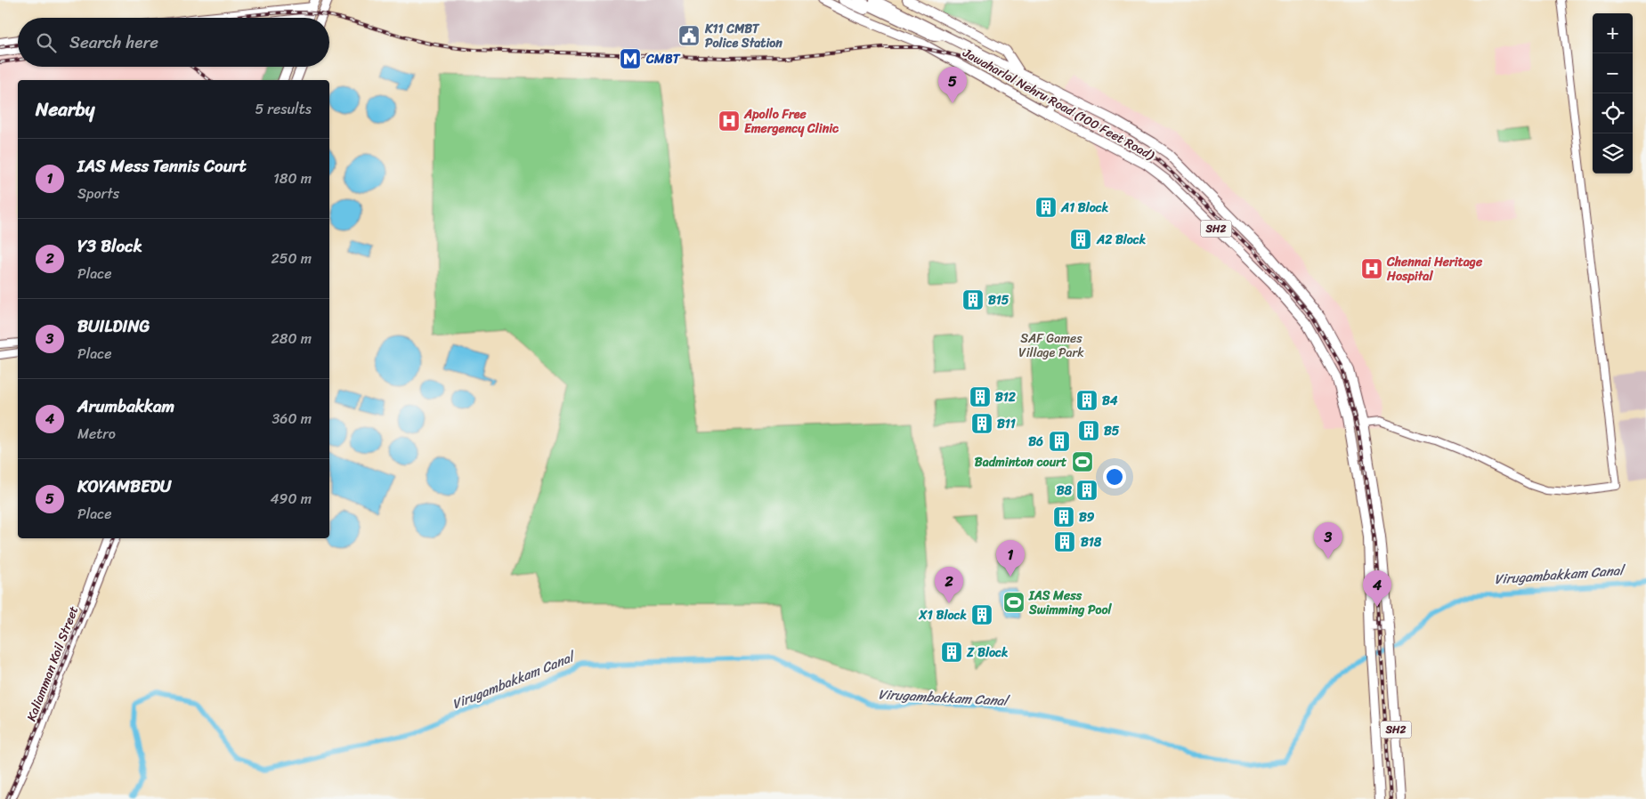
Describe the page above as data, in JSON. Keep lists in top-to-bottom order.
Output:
{
  "streets": {
    "main road": ["Jawaharlal Nehru Road (100 Feet Road)", "SH2", "Kaliamman Koil Street"]
  },
  "water": ["Virugambakkam Canal"],
  "parks": ["SAF Games Village Park"],
  "places": {
    "public building": ["K11 CMBT Police Station"],
    "metro station": ["CMBT"],
    "hospital": ["Apollo Free Emergency Clinic", "Chennai Heritage Hospital"],
    "building": [
      "A1 Block",
      "A2 Block",
      "B15",
      "B12",
      "B4",
      "B11",
      "B5",
      "B6",
      "B8",
      "B9",
      "B18",
      "X1 Block",
      "Z Block"
    ],
    "sports": ["Badminton court", "IAS Mess Swimming Pool"]
  },
  "page": {
    "map_buttons": ["+", "−"],
    "search": "Search here",
    "pins": [
      "5",
      "3",
      "1",
      "2",
      "4"
    ],
    "heading": ["Nearby", "5 results"],
    "list": [
      {
        "mark": "1",
        "name": "IAS Mess Tennis Court",
        "note": "Sports",
        "value": "180 m"
      },
      {
        "mark": "2",
        "name": "Y3 Block",
        "note": "Place",
        "value": "250 m"
      },
      {
        "mark": "3",
        "name": "BUILDING",
        "note": "Place",
        "value": "280 m"
      },
      {
        "mark": "4",
        "name": "Arumbakkam",
        "note": "Metro",
        "value": "360 m"
      },
      {
        "mark": "5",
        "name": "KOYAMBEDU",
        "note": "Place",
        "value": "490 m"
      }
    ]
  }
}
